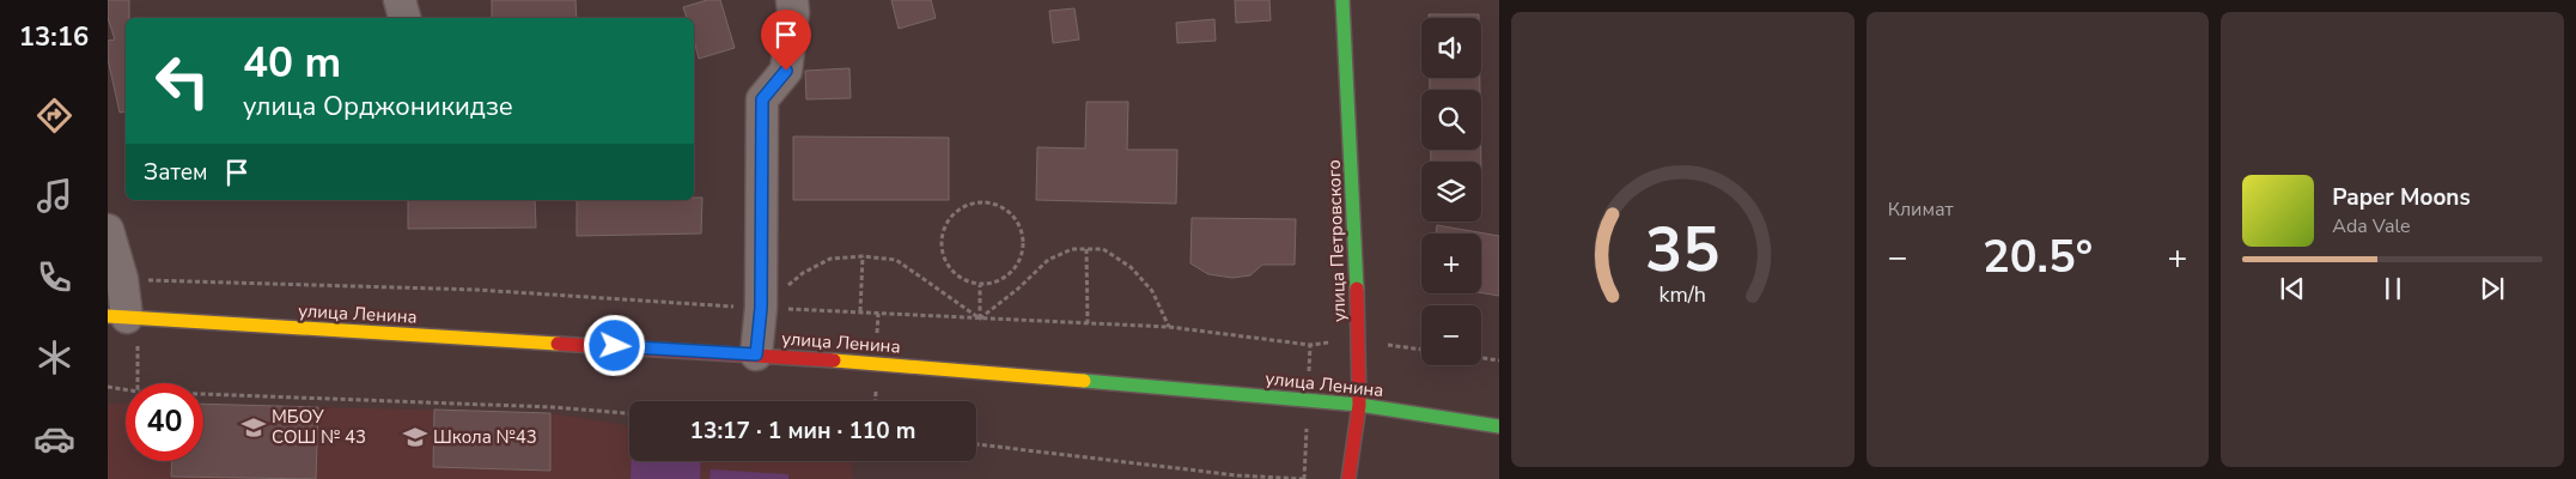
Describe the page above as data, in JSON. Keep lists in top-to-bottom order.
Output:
{
  "streets": {
    "street": ["улица Петровского", "улица Ленина"]
  },
  "crossings": [
    ["улица Петровского", "улица Ленина"]
  ],
  "places": {
    "school or university": ["МБОУ СОШ № 43", "Школа №43"]
  },
  "page": {
    "tabs": "13:16",
    "tile": "Климат",
    "map_buttons": ["+", "−"],
    "turn": ["40 m", "улица Орджоникидзе"],
    "then": "Затем",
    "song": ["Paper Moons", "Ada Vale"],
    "heat": ["−", "20.5°", "+"],
    "limit": "40",
    "trip": "13:17 · 1 мин · 110 m",
    "gauge": ["35", "km/h"]
  }
}
